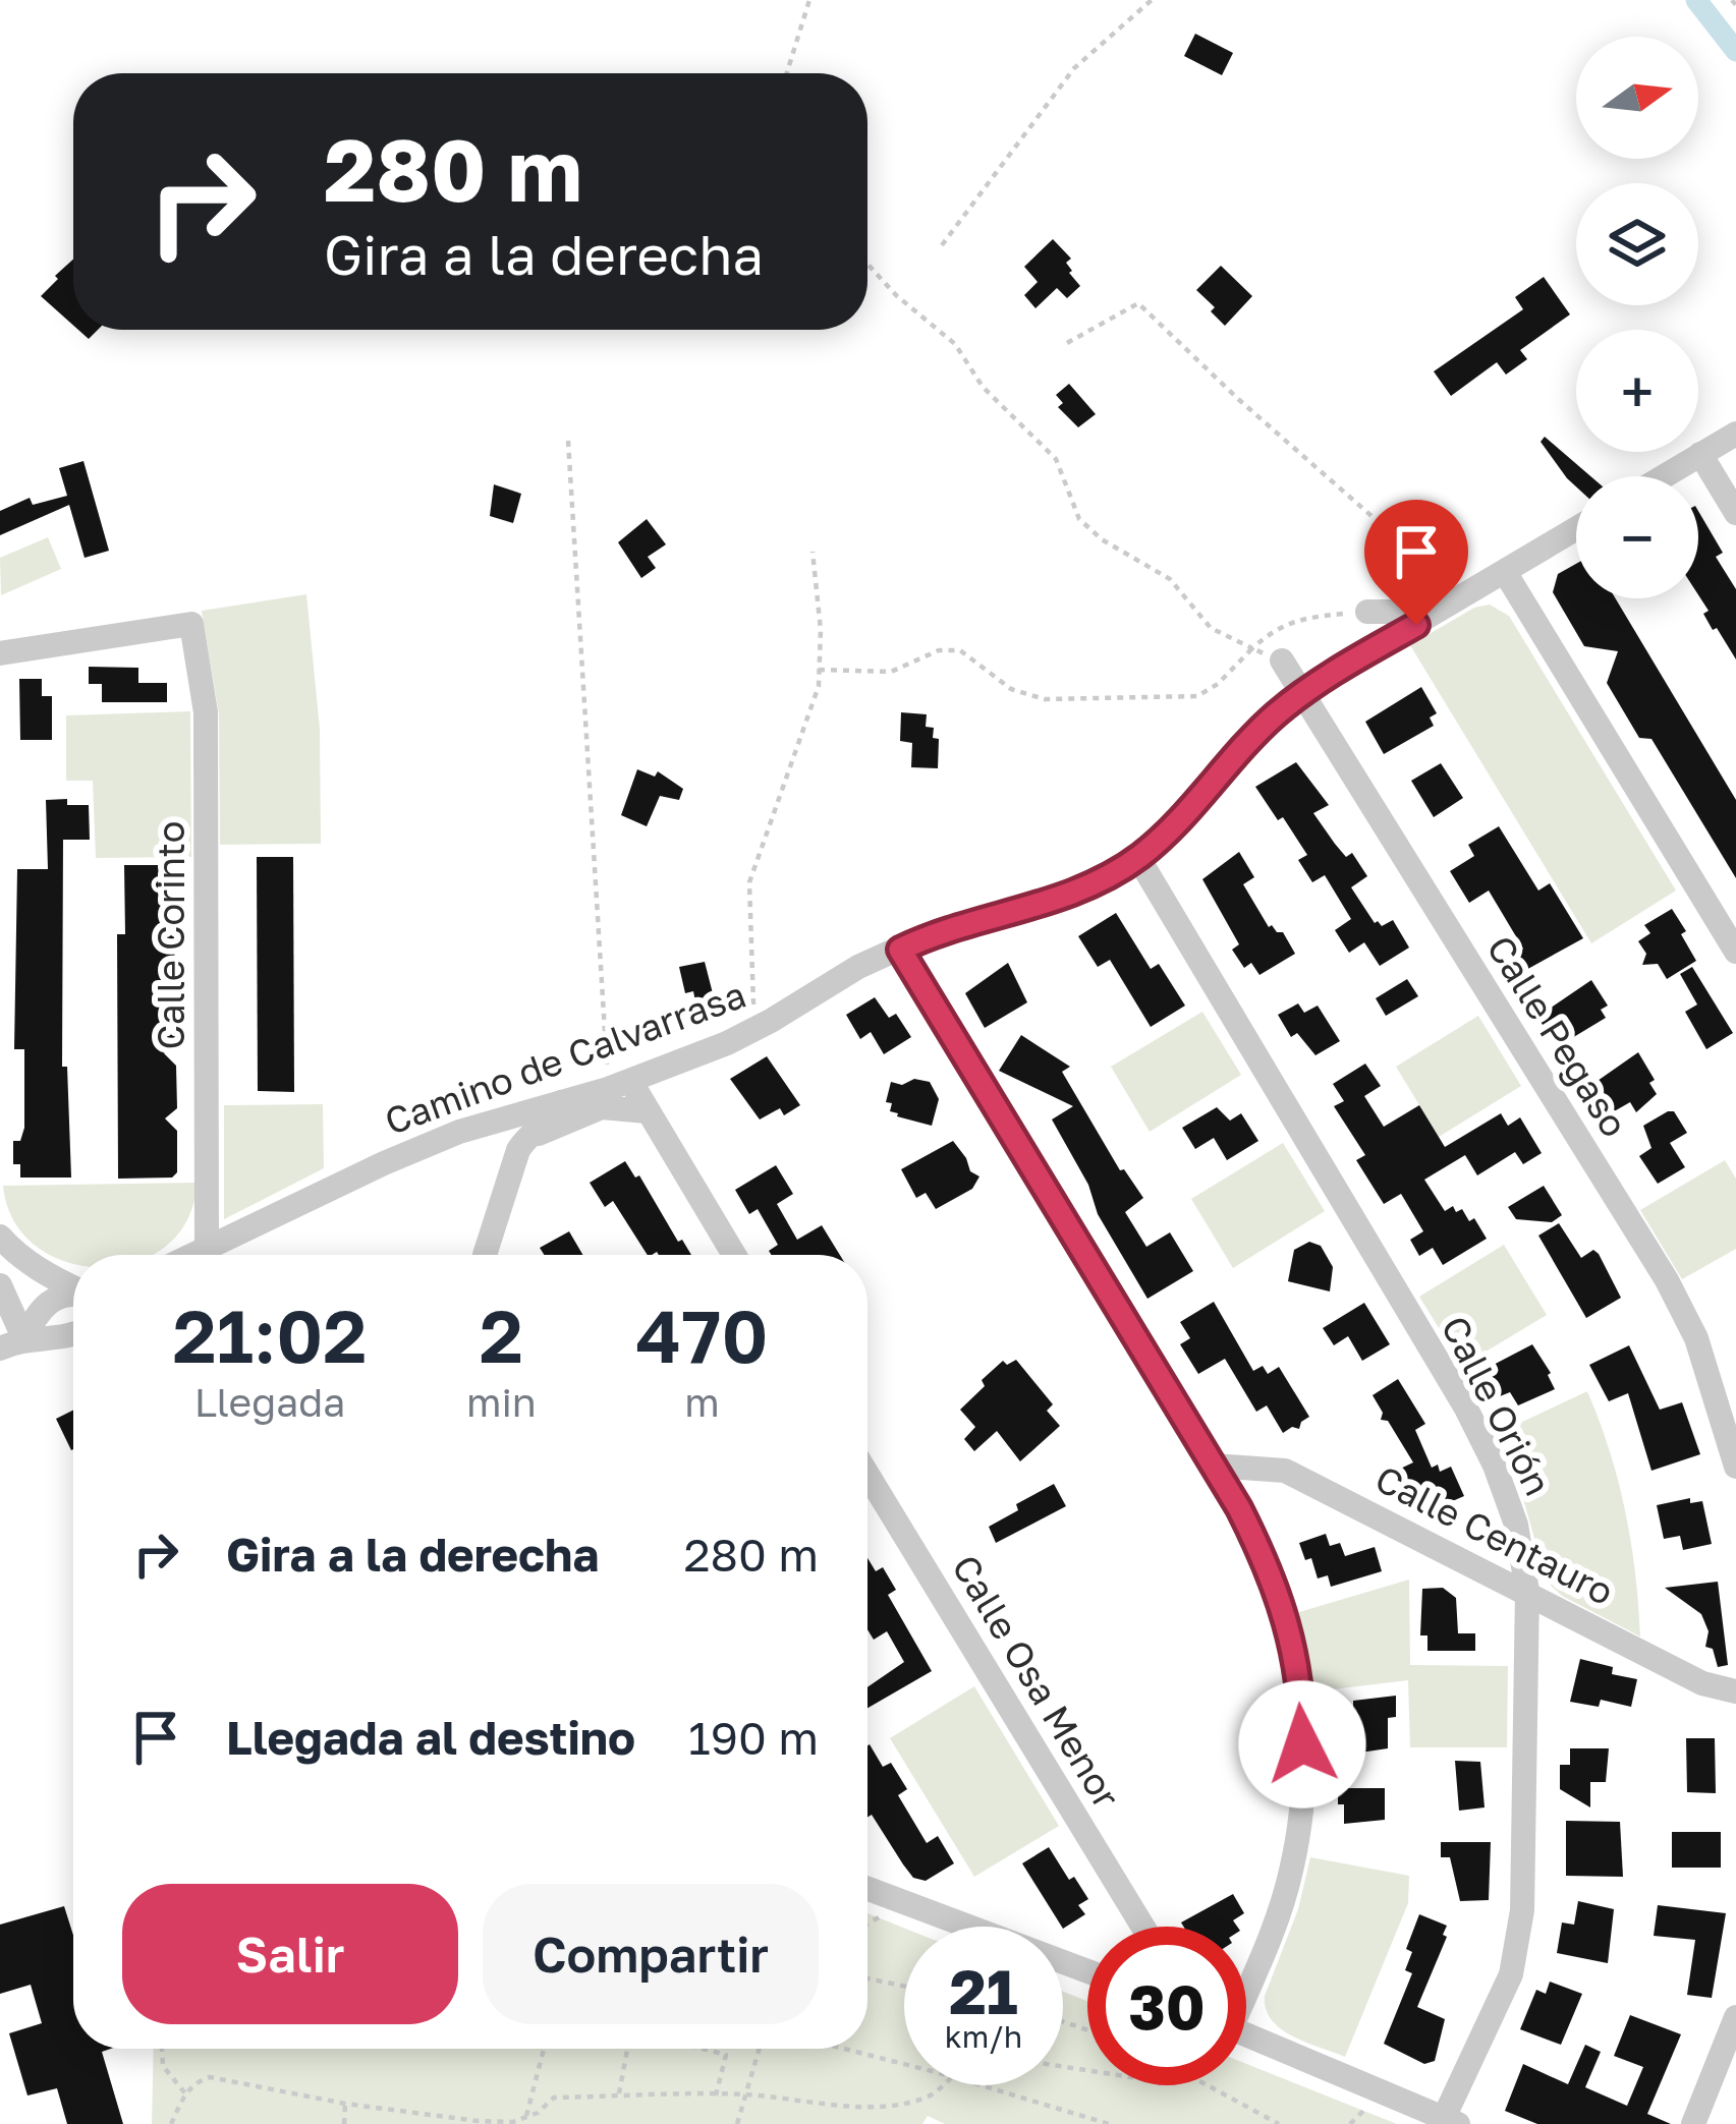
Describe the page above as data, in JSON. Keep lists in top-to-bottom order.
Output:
{
  "streets": {
    "street": [
      "Calle Corinto",
      "Calle Pegaso",
      "Camino de Calvarrasa",
      "Calle Orión",
      "Calle Centauro",
      "Calle Osa Menor"
    ]
  },
  "crossings": [
    ["Calle Corinto", "Camino de Calvarrasa"],
    ["Calle Pegaso", "Camino de Calvarrasa"],
    ["Camino de Calvarrasa", "Calle Orión"],
    ["Calle Orión", "Calle Centauro"]
  ],
  "north": "right",
  "page": {
    "map_buttons": ["+", "−"],
    "turn": ["280 m", "Gira a la derecha"],
    "eta": [
      "21:02",
      "Llegada",
      "2",
      "min",
      "470",
      "m"
    ],
    "list": [
      {
        "name": "Gira a la derecha",
        "value": "280 m"
      },
      {
        "name": "Llegada al destino",
        "value": "190 m"
      }
    ],
    "buttons": ["Salir", "Compartir"],
    "speed": "21 km/h",
    "limit": "30"
  }
}
